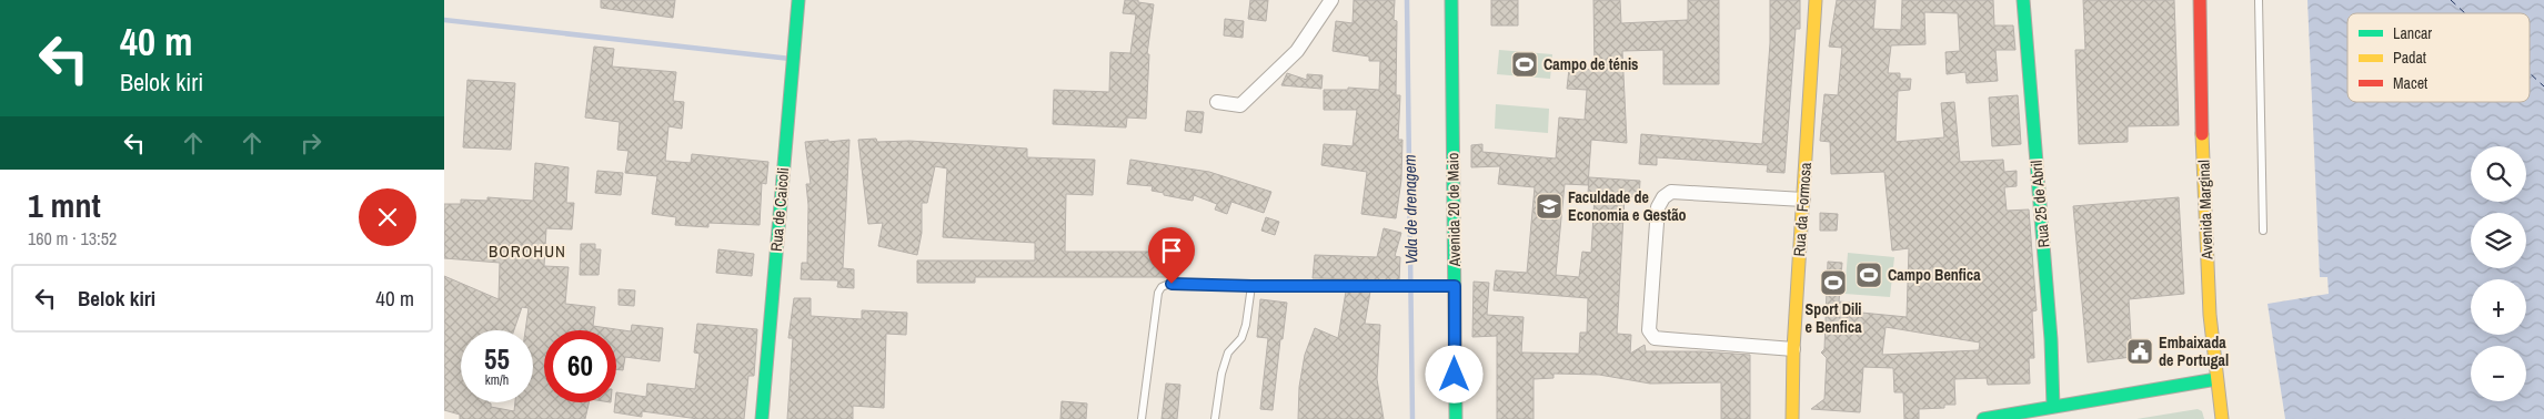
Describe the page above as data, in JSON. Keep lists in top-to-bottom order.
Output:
{
  "streets": {
    "main road": [
      "Rua 25 de Abril",
      "Rua de Caicoli",
      "Avenida 20 de Maio",
      "Rua da Formosa",
      "Avenida Marginal"
    ]
  },
  "districts": ["BOROHUN"],
  "water": ["Vala de drenagem"],
  "places": {
    "sports": ["Campo de ténis", "Campo Benfica", "Sport Dili e Benfica"],
    "school or university": ["Faculdade de Economia e Gestão"],
    "public building": ["Embaixada de Portugal"]
  },
  "legend": ["Lancar", "Padat", "Macet"],
  "page": {
    "turn": ["40 m", "Belok kiri"],
    "map_buttons": ["+", "−"],
    "heading": ["1 mnt", "160 m · 13:52"],
    "list": [
      {
        "name": "Belok kiri",
        "value": "40 m"
      }
    ],
    "speed": "55 km/h",
    "limit": "60"
  }
}
